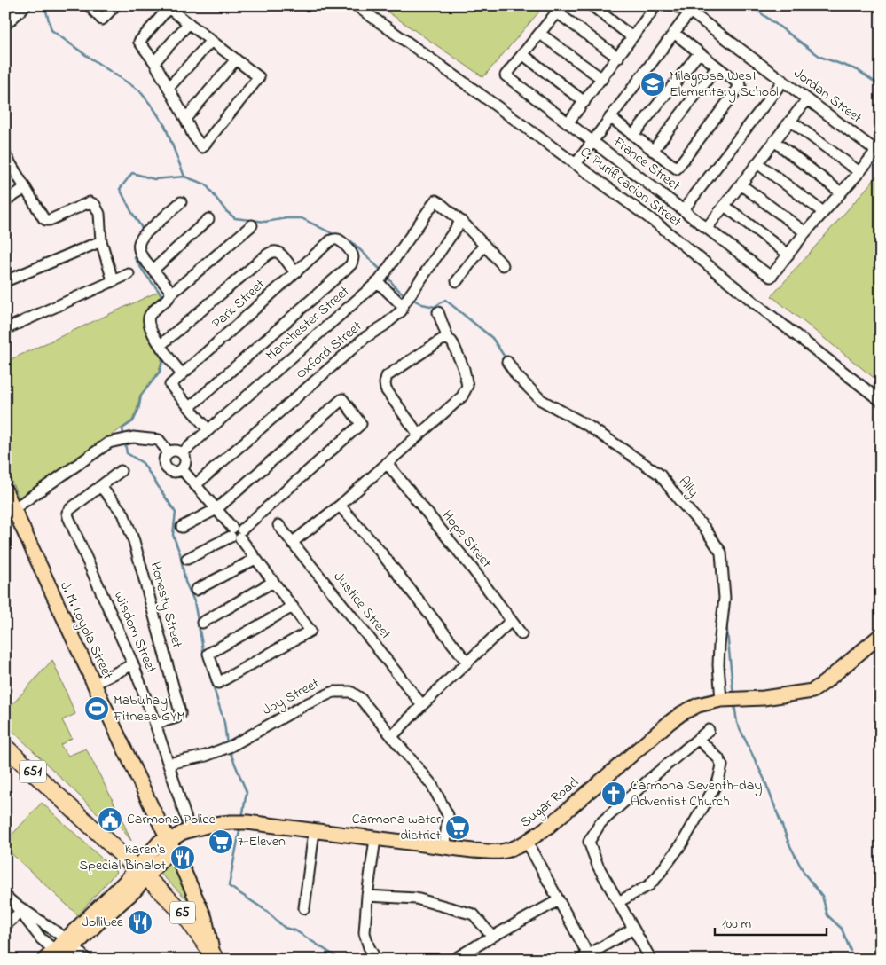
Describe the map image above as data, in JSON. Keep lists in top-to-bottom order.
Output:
{
  "streets": {
    "highway": ["651", "65"],
    "main road": ["J. M. Loyola Street", "Sugar Road"],
    "street": [
      "Jordan Street",
      "France Street",
      "C. Purificacion Street",
      "Park Street",
      "Manchester Street",
      "Oxford Street",
      "Ally",
      "Hope Street",
      "Honesty Street",
      "Justice Street",
      "Wisdom Street",
      "Joy Street"
    ]
  },
  "crossings": [
    ["Park Street", "Manchester Street"],
    ["Manchester Street", "Oxford Street"],
    ["Ally", "Sugar Road"],
    ["Honesty Street", "Wisdom Street"],
    ["J. M. Loyola Street", "Sugar Road"],
    ["J. M. Loyola Street", "65"],
    ["Wisdom Street", "Joy Street"],
    ["Wisdom Street", "Sugar Road"],
    ["Joy Street", "Sugar Road"],
    ["651", "Sugar Road"],
    ["651", "65"],
    ["Sugar Road", "65"]
  ],
  "places": {
    "school or university": ["Milagrosa West Elementary School"],
    "sports": ["Mabuhay Fitness GYM"],
    "church": ["Carmona Seventh-day Adventist Church"],
    "public building": ["Carmona Police"],
    "supermarket": ["Carmona water district", "7-Eleven"],
    "restaurant": ["Karen's Special Binalot", "Jollibee"]
  },
  "scale_bar": "100 m"
}
